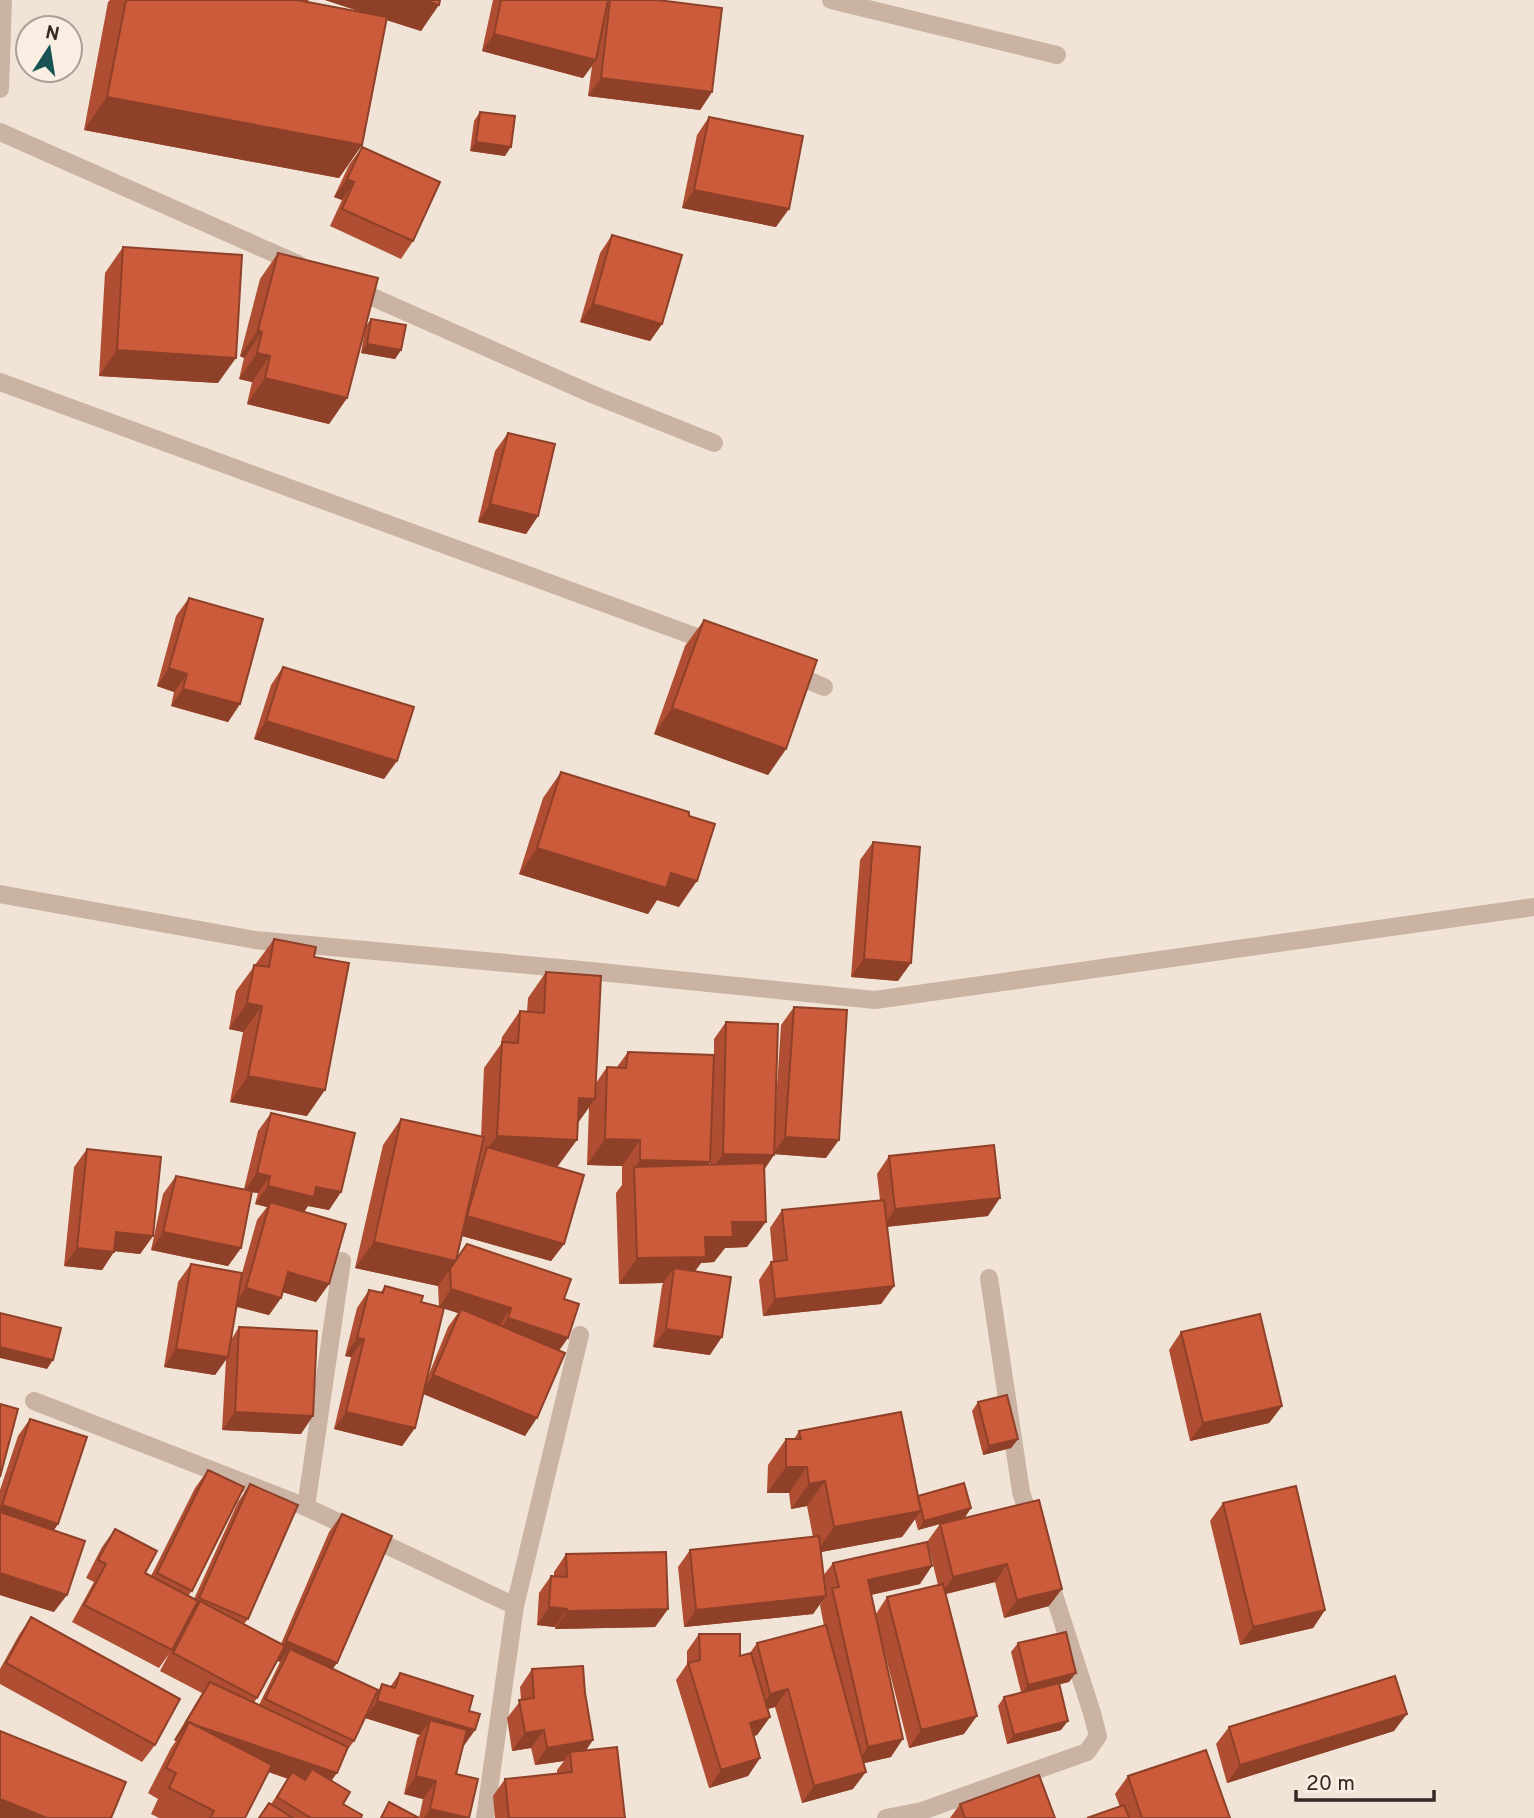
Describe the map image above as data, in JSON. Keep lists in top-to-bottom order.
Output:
{
  "scale_bar": "20 m",
  "north": "top"
}
